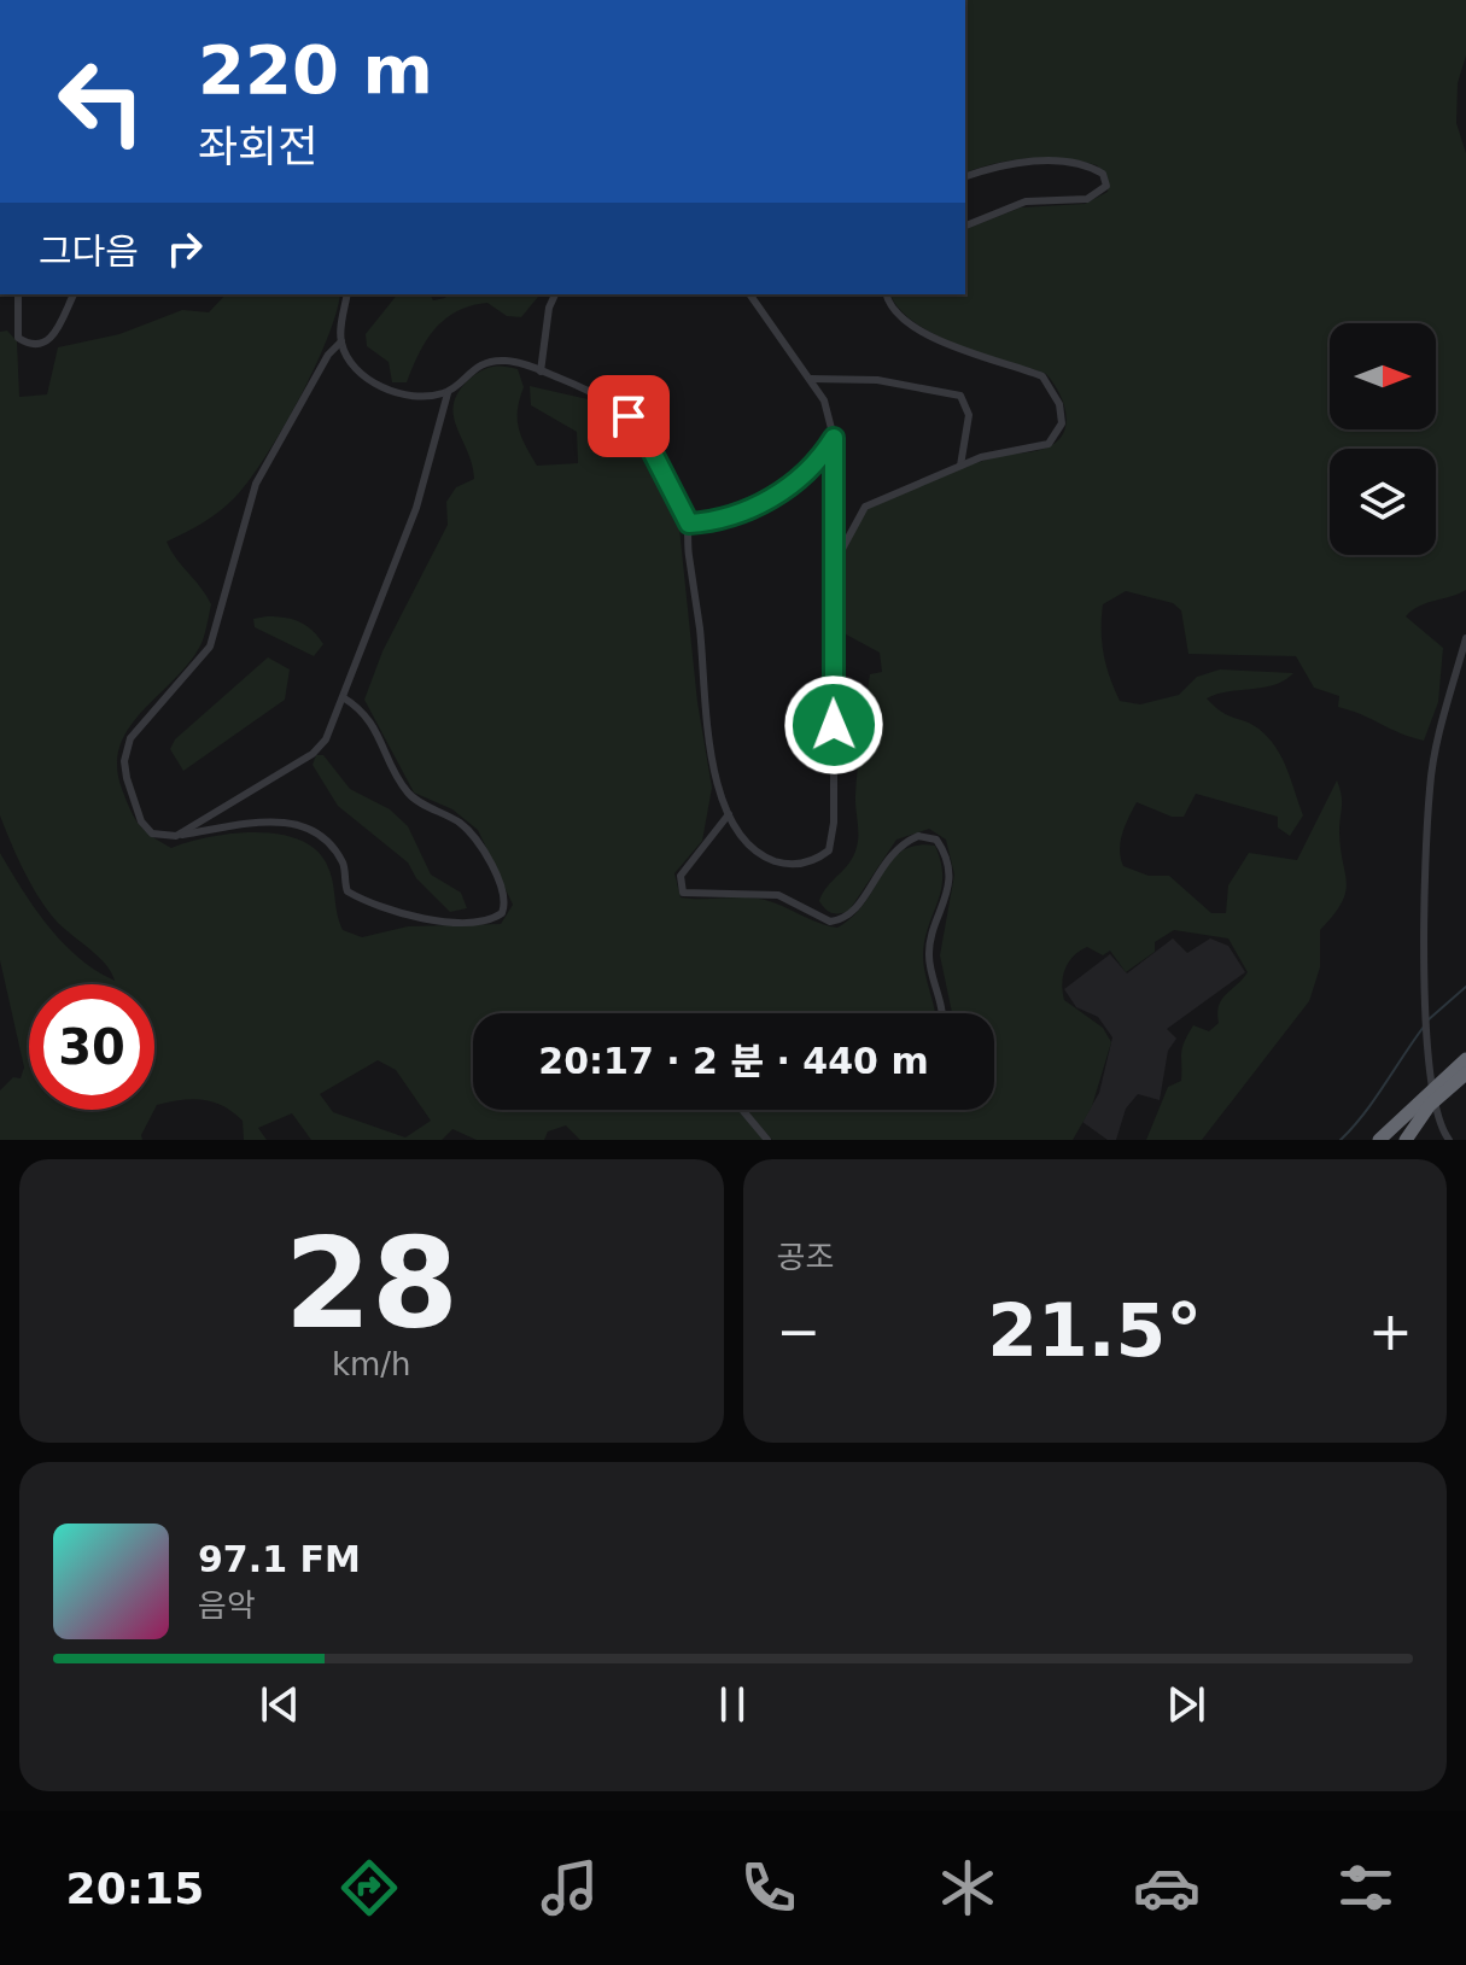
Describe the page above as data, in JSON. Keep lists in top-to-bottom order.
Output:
{
  "north": "right",
  "page": {
    "turn": ["220 m", "좌회전"],
    "then": "그다음",
    "limit": "30",
    "trip": "20:17 · 2 분 · 440 m",
    "tile": [
      ["28", "km/h"],
      "공조"
    ],
    "heat": ["−", "21.5°", "+"],
    "song": ["97.1 FM", "음악"],
    "tabs": "20:15"
  }
}
